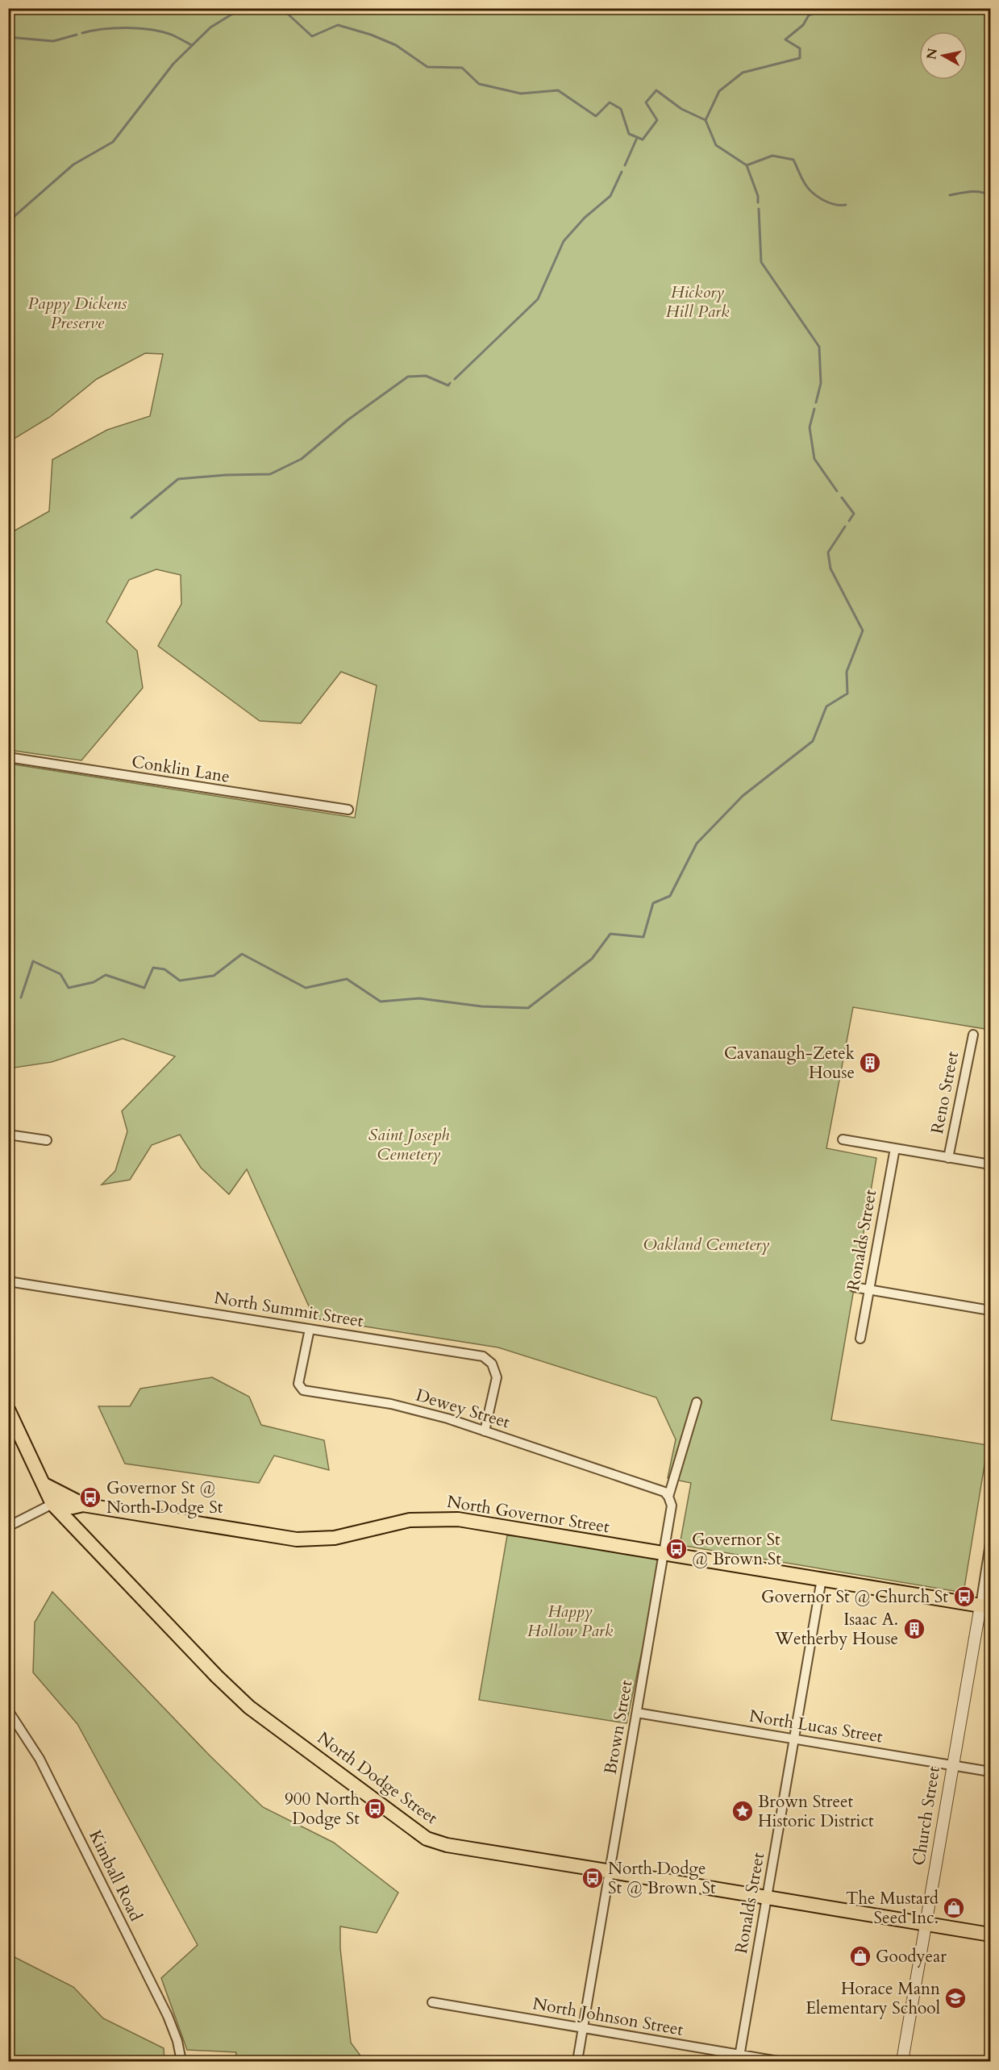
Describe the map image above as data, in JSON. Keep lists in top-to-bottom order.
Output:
{
  "streets": {
    "main road": ["North Governor Street", "North Dodge Street"],
    "street": [
      "Conklin Lane",
      "Reno Street",
      "Ronalds Street",
      "North Summit Street",
      "Dewey Street",
      "North Lucas Street",
      "Brown Street",
      "Church Street",
      "Kimball Road",
      "North Johnson Street"
    ]
  },
  "crossings": [
    ["Reno Street", "Ronalds Street"],
    ["Ronalds Street", "North Governor Street"],
    ["Ronalds Street", "North Lucas Street"],
    ["Ronalds Street", "North Dodge Street"],
    ["Ronalds Street", "North Johnson Street"],
    ["North Summit Street", "Dewey Street"],
    ["Dewey Street", "Brown Street"],
    ["North Governor Street", "Brown Street"],
    ["North Governor Street", "North Dodge Street"],
    ["North Governor Street", "Church Street"],
    ["North Lucas Street", "Brown Street"],
    ["North Lucas Street", "Church Street"],
    ["Brown Street", "North Dodge Street"],
    ["Brown Street", "North Johnson Street"],
    ["North Dodge Street", "Church Street"]
  ],
  "parks": [
    "Hickory Hill Park",
    "Pappy Dickens Preserve",
    "Saint Joseph Cemetery",
    "Oakland Cemetery",
    "Happy Hollow Park"
  ],
  "places": {
    "building": ["Cavanaugh-Zetek House", "Isaac A. Wetherby House"],
    "bus stop": [
      "Governor St @ North Dodge St",
      "Governor St @ Brown St",
      "Governor St @ Church St",
      "900 North Dodge St",
      "North Dodge St @ Brown St"
    ],
    "place": ["Brown Street Historic District"],
    "shop": ["The Mustard Seed Inc.", "Goodyear"],
    "school or university": ["Horace Mann Elementary School"]
  },
  "north": "left"
}
